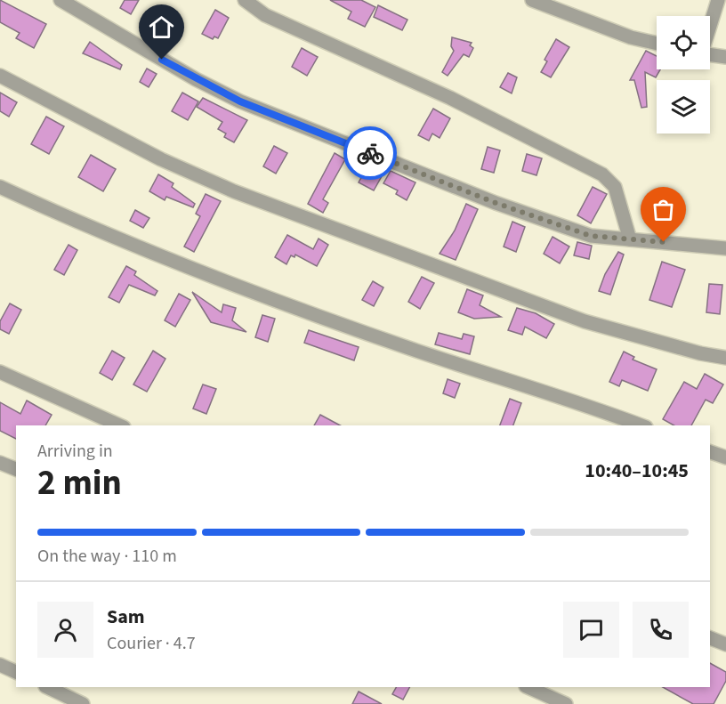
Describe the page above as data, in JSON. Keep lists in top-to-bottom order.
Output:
{
  "page": {
    "heading": ["2 min", "Arriving in", "10:40–10:45"],
    "panel": ["Sam", "Courier · 4.7"],
    "bar": "On the way · 110 m"
  }
}
